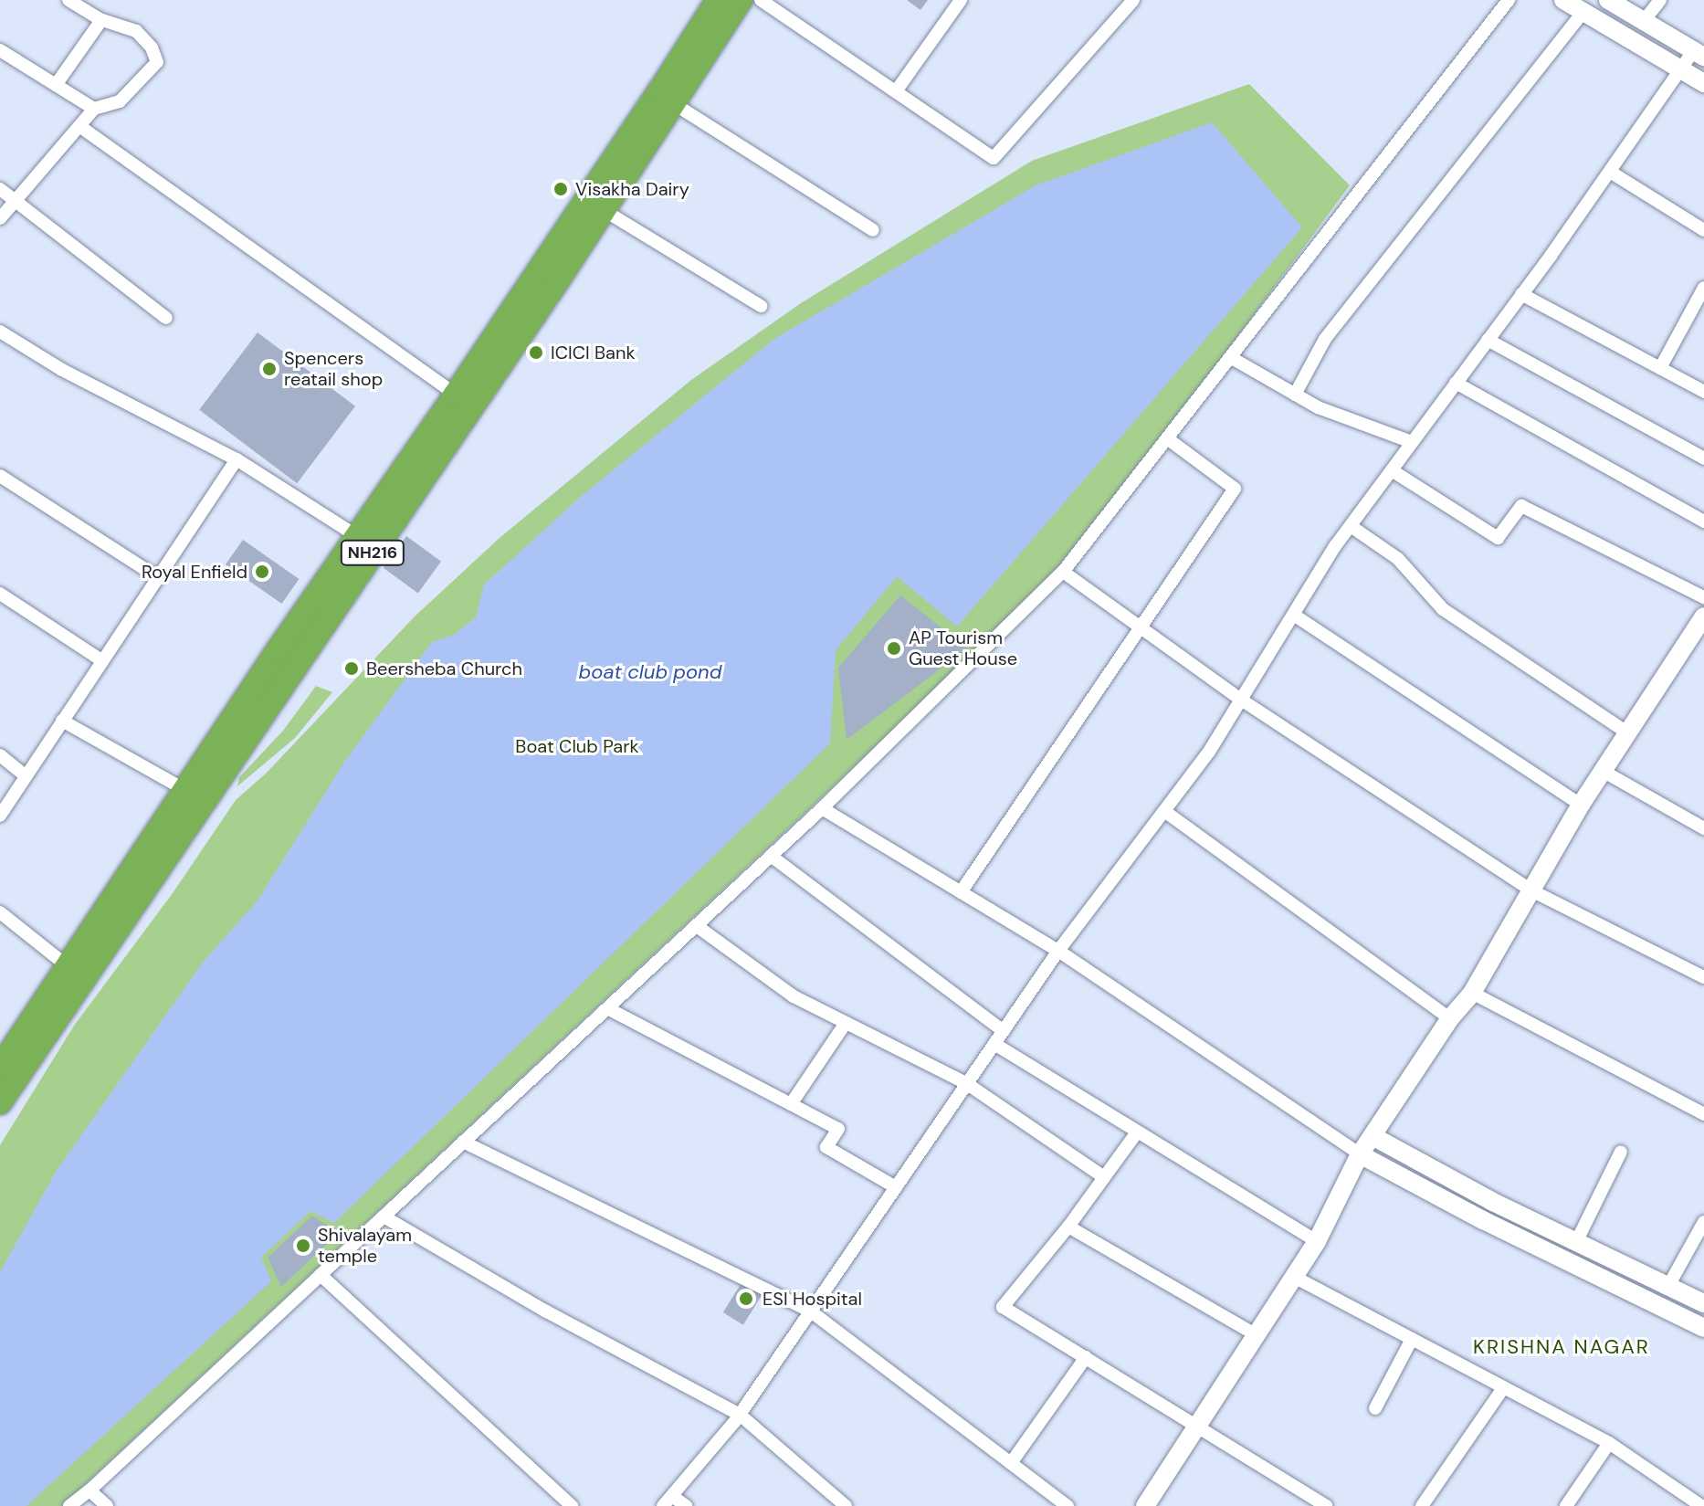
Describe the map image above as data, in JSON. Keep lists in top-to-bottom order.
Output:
{
  "streets": {
    "highway": ["NH216"]
  },
  "districts": ["KRISHNA NAGAR"],
  "water": ["boat club pond"],
  "parks": ["Boat Club Park"],
  "places": [
    "Visakha Dairy",
    "ICICI Bank",
    "Spencers reatail shop",
    "Royal Enfield",
    "AP Tourism Guest House",
    "Beersheba Church",
    "Shivalayam temple",
    "ESI Hospital"
  ]
}
